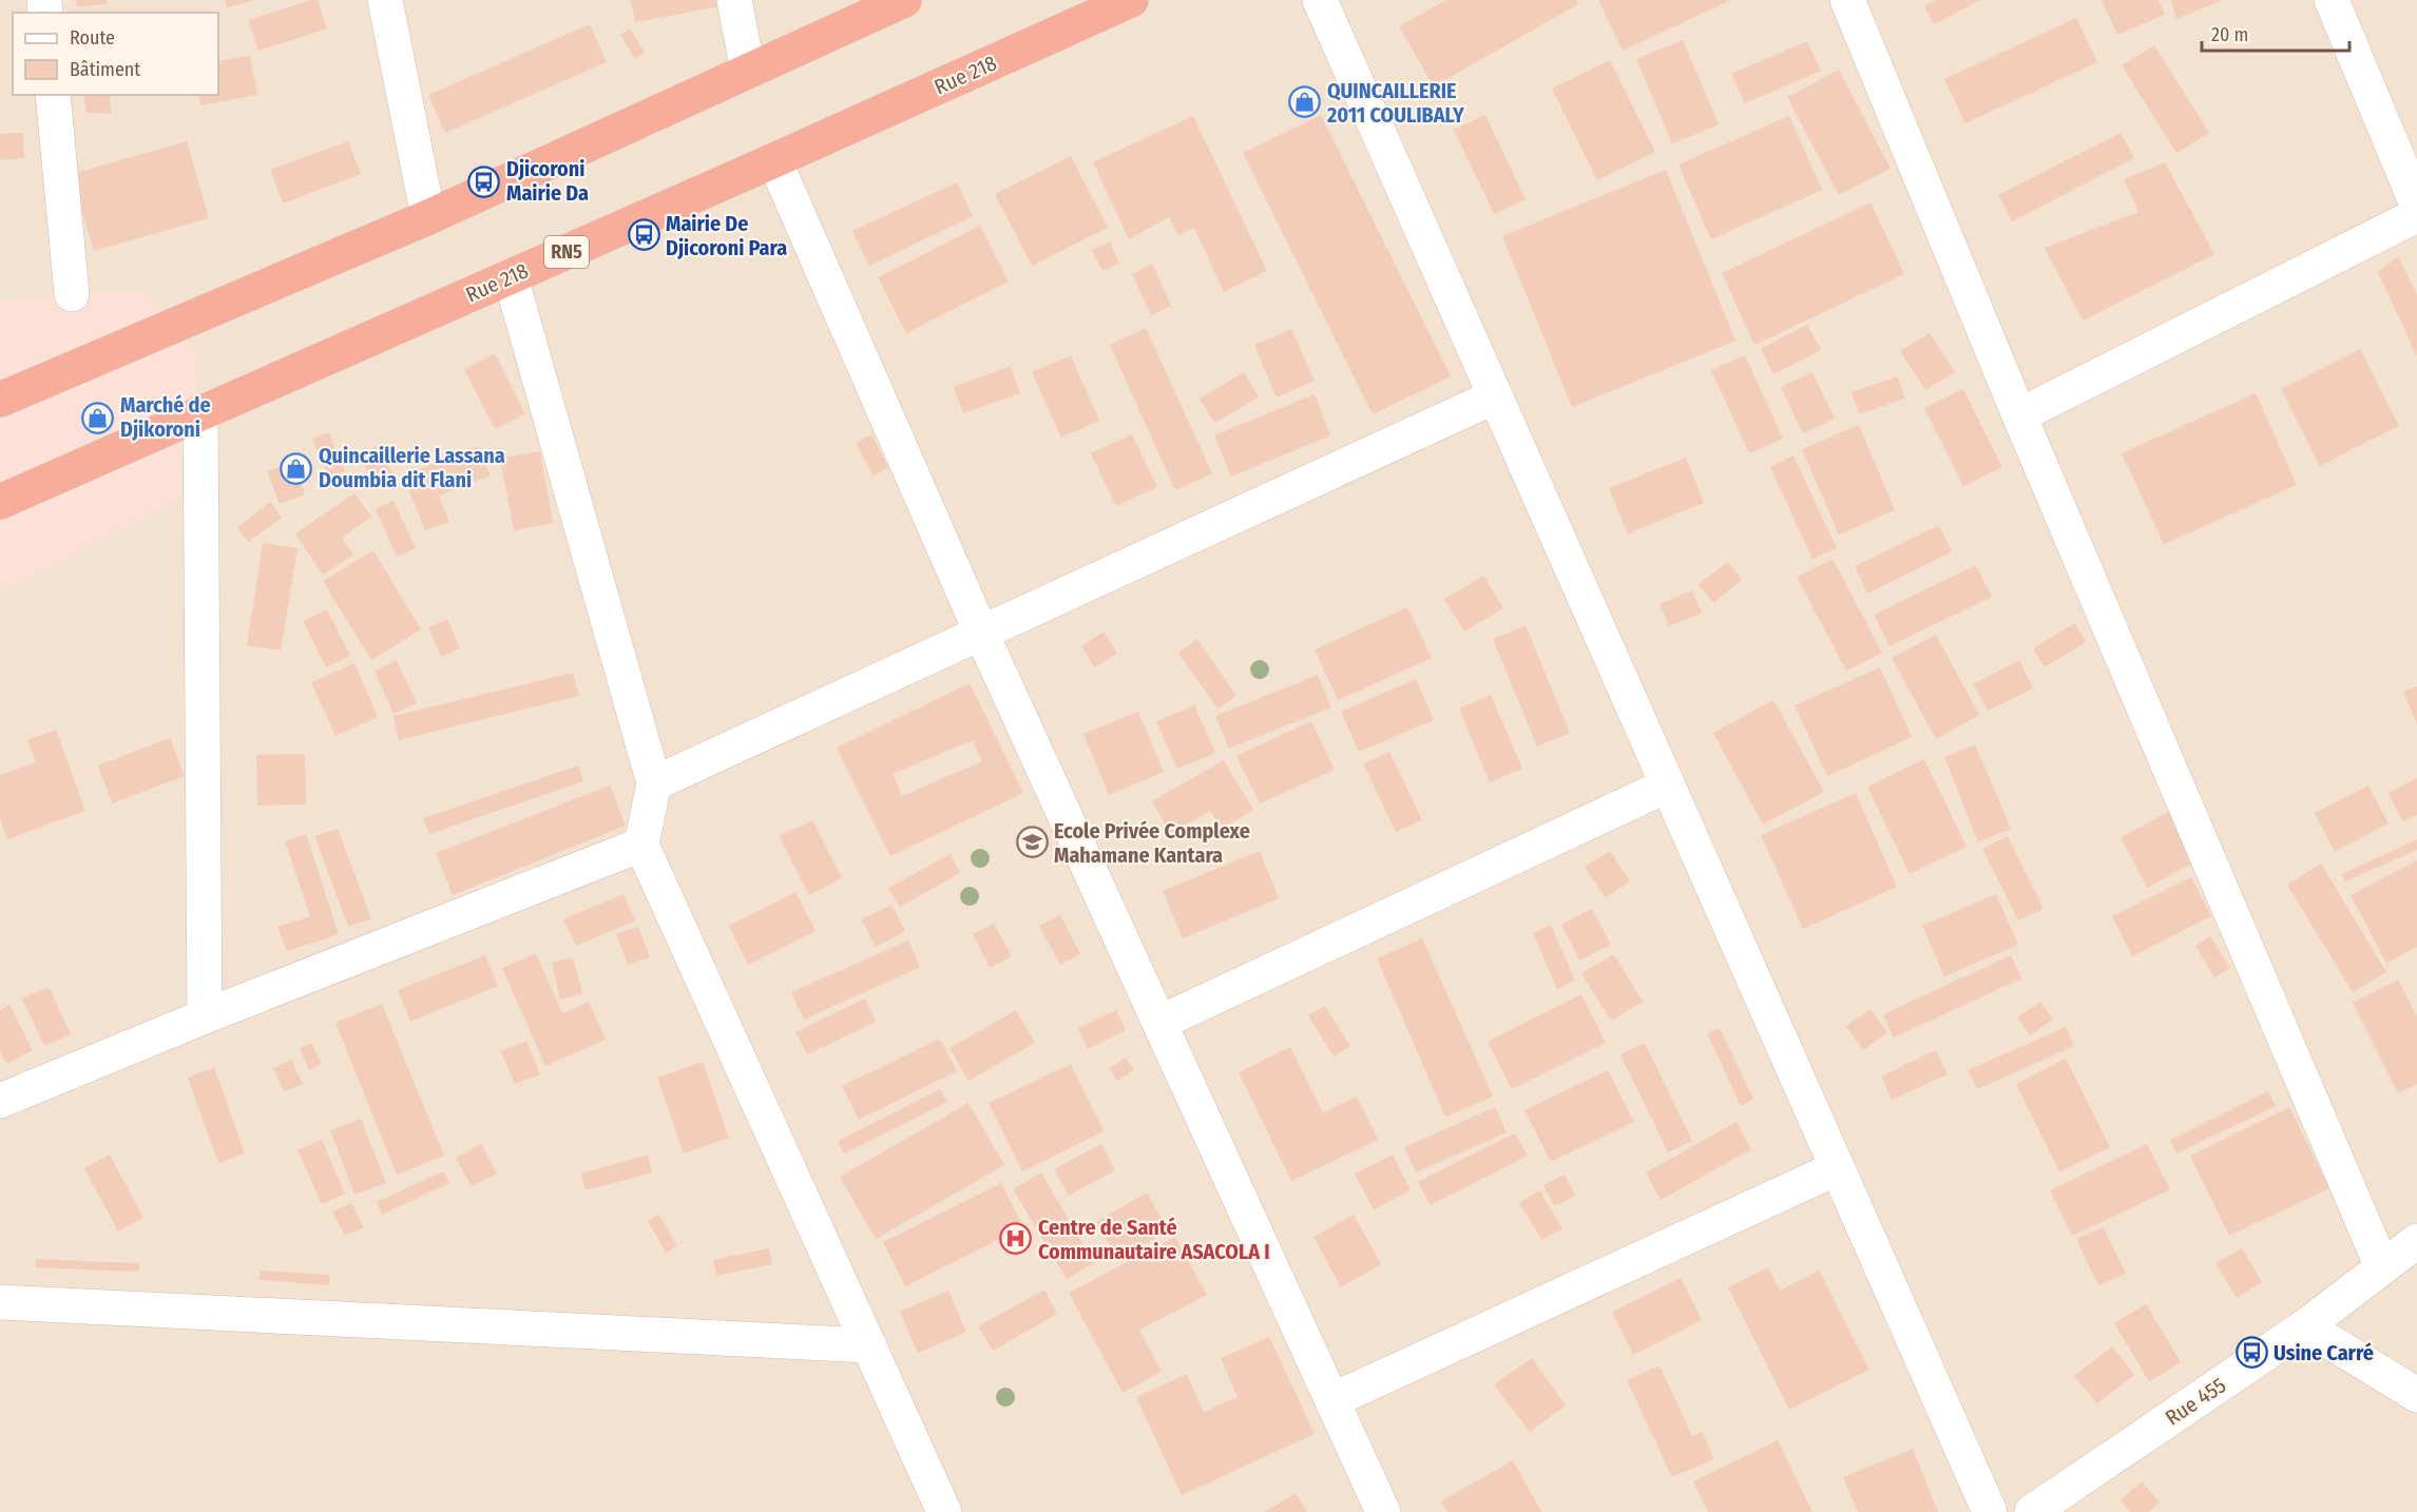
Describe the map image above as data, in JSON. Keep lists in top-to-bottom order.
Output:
{
  "streets": {
    "highway": ["Rue 218", "RN5"],
    "street": ["Rue 455"]
  },
  "places": {
    "shop": ["QUINCAILLERIE 2011 COULIBALY", "Marché de Djikoroni", "Quincaillerie Lassana Doumbia dit Flani"],
    "bus stop": ["Djicoroni Mairie Da", "Mairie De Djicoroni Para", "Usine Carré"],
    "school or university": ["Ecole Privée Complexe Mahamane Kantara"],
    "hospital": ["Centre de Santé Communautaire ASACOLA I"]
  },
  "legend": ["Route", "Bâtiment"],
  "scale_bar": "20 m"
}
